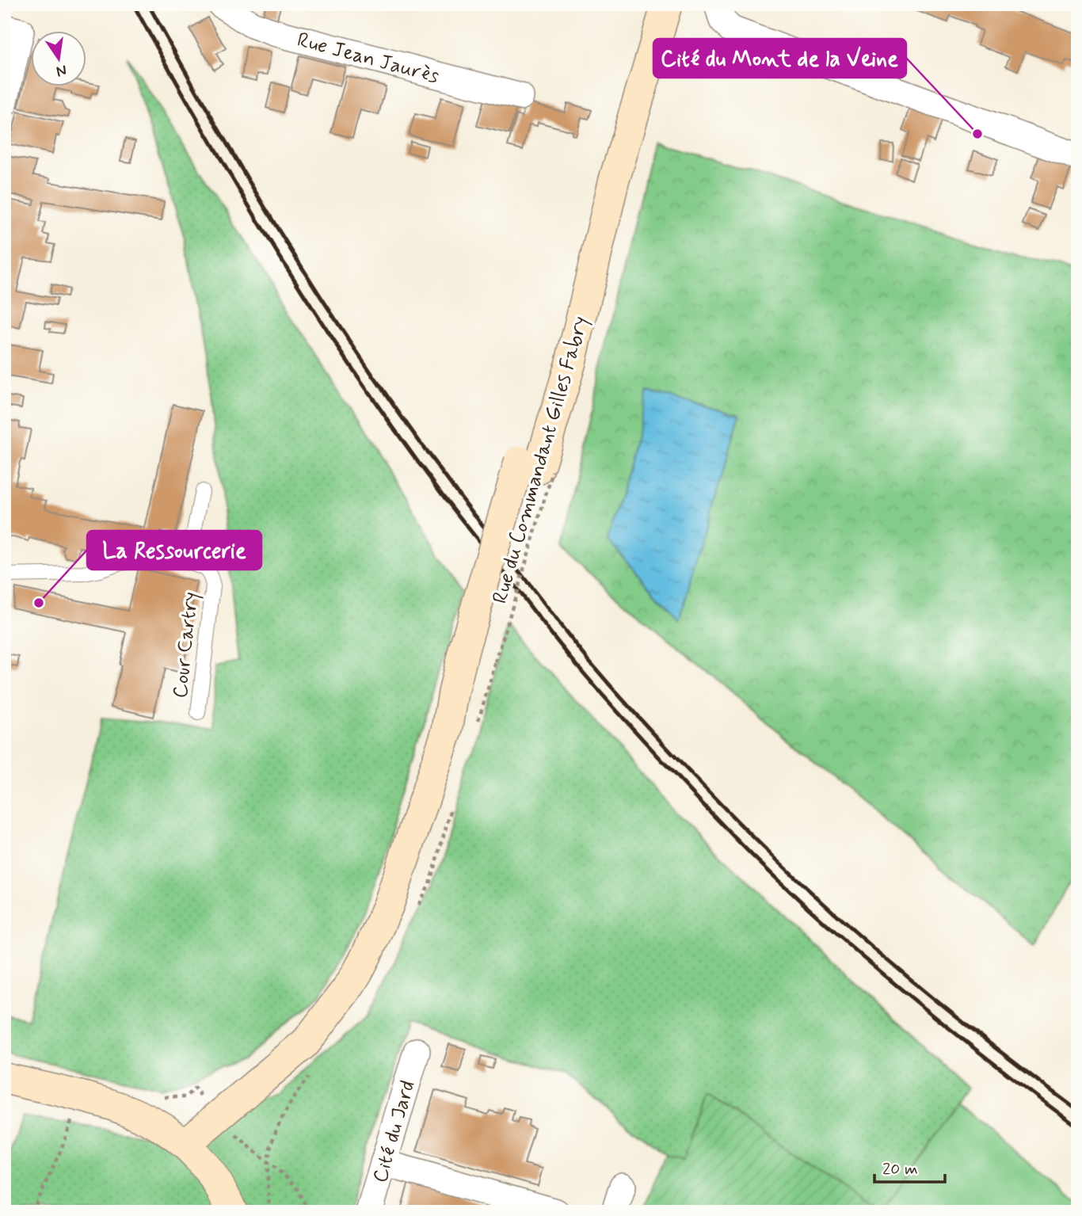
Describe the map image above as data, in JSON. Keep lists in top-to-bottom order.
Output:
{
  "streets": {
    "street": ["Rue Jean Jaurès", "Rue du Commandant Gilles Fabry", "Cité du Jard"],
    "lane": ["Cour Cartry"]
  },
  "places": ["Cité du Mont de la Veine", "La Ressourcerie"],
  "scale_bar": "20 m",
  "north": "bottom"
}
